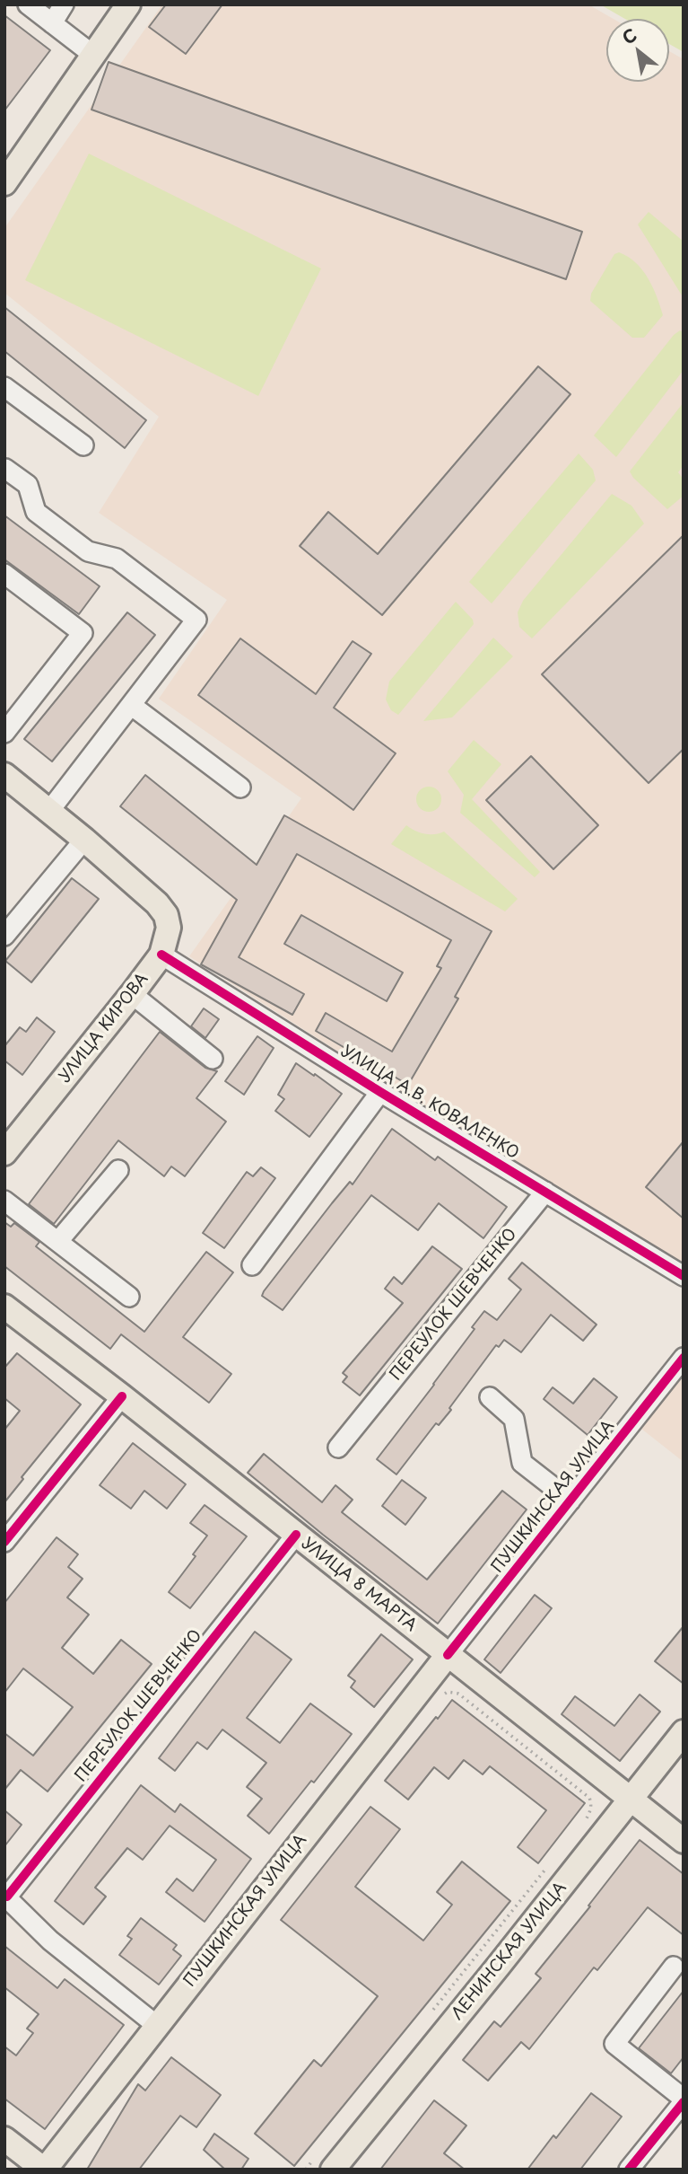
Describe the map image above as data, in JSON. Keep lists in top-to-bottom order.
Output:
{
  "streets": {
    "main road": [
      "УЛИЦА КИРОВА",
      "ПУШКИНСКАЯ УЛИЦА",
      "УЛИЦА 8 МАРТА",
      "ЛЕНИНСКАЯ УЛИЦА"
    ],
    "street": ["УЛИЦА А.В. КОВАЛЕНКО", "ПЕРЕУЛОК ШЕВЧЕНКО"]
  },
  "crossings": [
    ["УЛИЦА КИРОВА", "УЛИЦА А.В. КОВАЛЕНКО"],
    ["УЛИЦА А.В. КОВАЛЕНКО", "ПЕРЕУЛОК ШЕВЧЕНКО"],
    ["ПЕРЕУЛОК ШЕВЧЕНКО", "УЛИЦА 8 МАРТА"],
    ["ПУШКИНСКАЯ УЛИЦА", "УЛИЦА 8 МАРТА"],
    ["УЛИЦА 8 МАРТА", "ЛЕНИНСКАЯ УЛИЦА"]
  ],
  "north": "top left"
}
